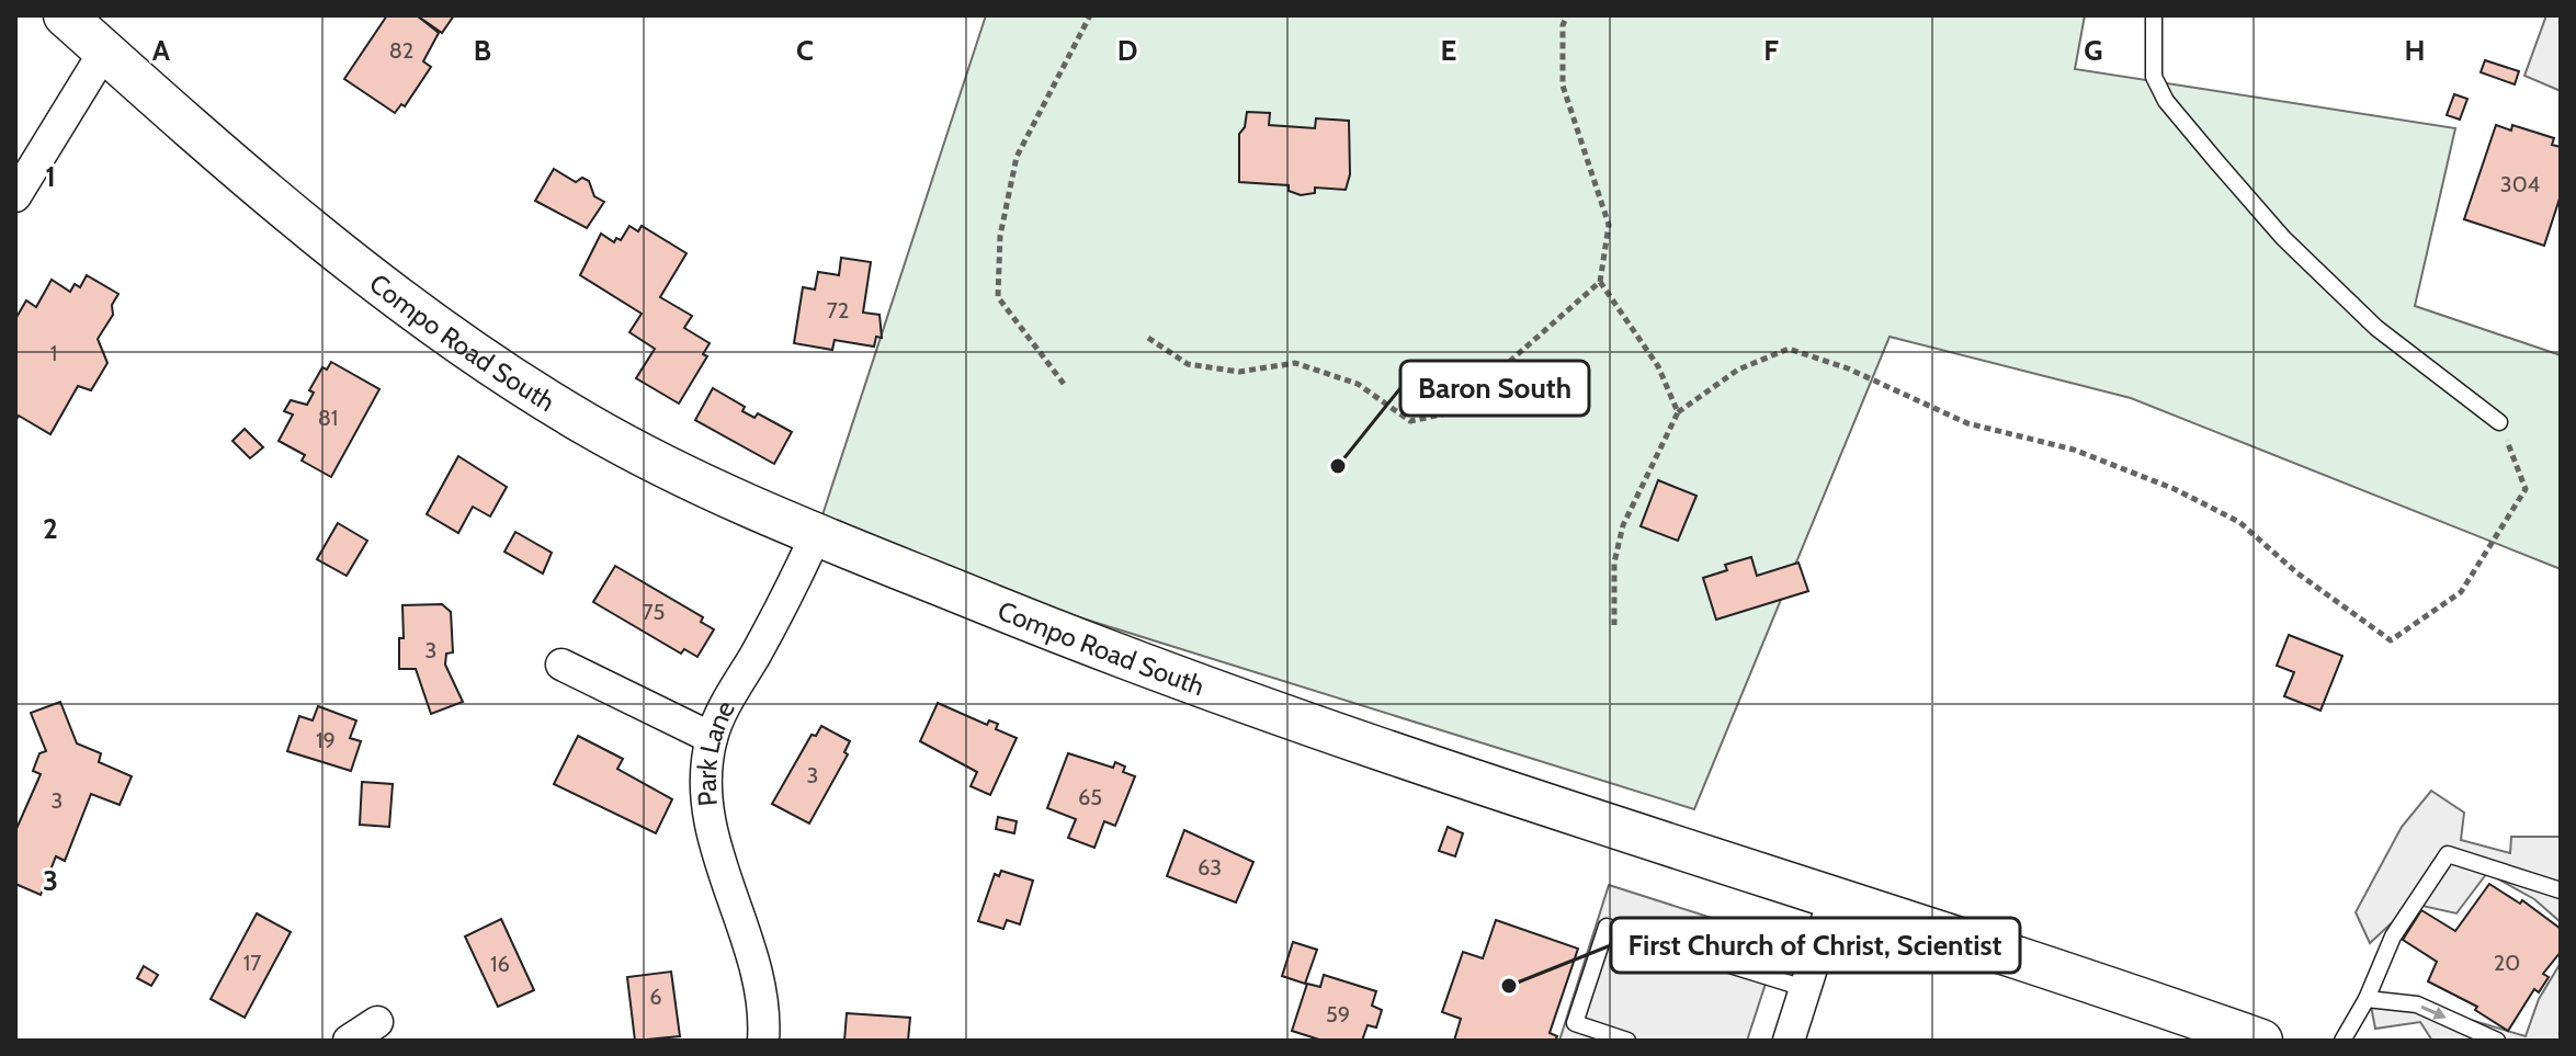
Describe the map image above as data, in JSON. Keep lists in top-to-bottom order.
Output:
{
  "streets": {
    "main road": ["Compo Road South"],
    "street": ["Park Lane"]
  },
  "crossings": [
    ["Compo Road South", "Park Lane"]
  ],
  "places": ["Baron South", "First Church of Christ, Scientist"],
  "house_numbers": [
    "82",
    "304",
    "72",
    "1",
    "81",
    "75",
    "3",
    "19",
    "3",
    "65",
    "3",
    "63",
    "17",
    "20",
    "16",
    "6",
    "59"
  ],
  "grid": {
    "columns": [
      "A",
      "B",
      "C",
      "D",
      "E",
      "F",
      "G",
      "H"
    ],
    "rows": ["1", "2", "3"]
  }
}
